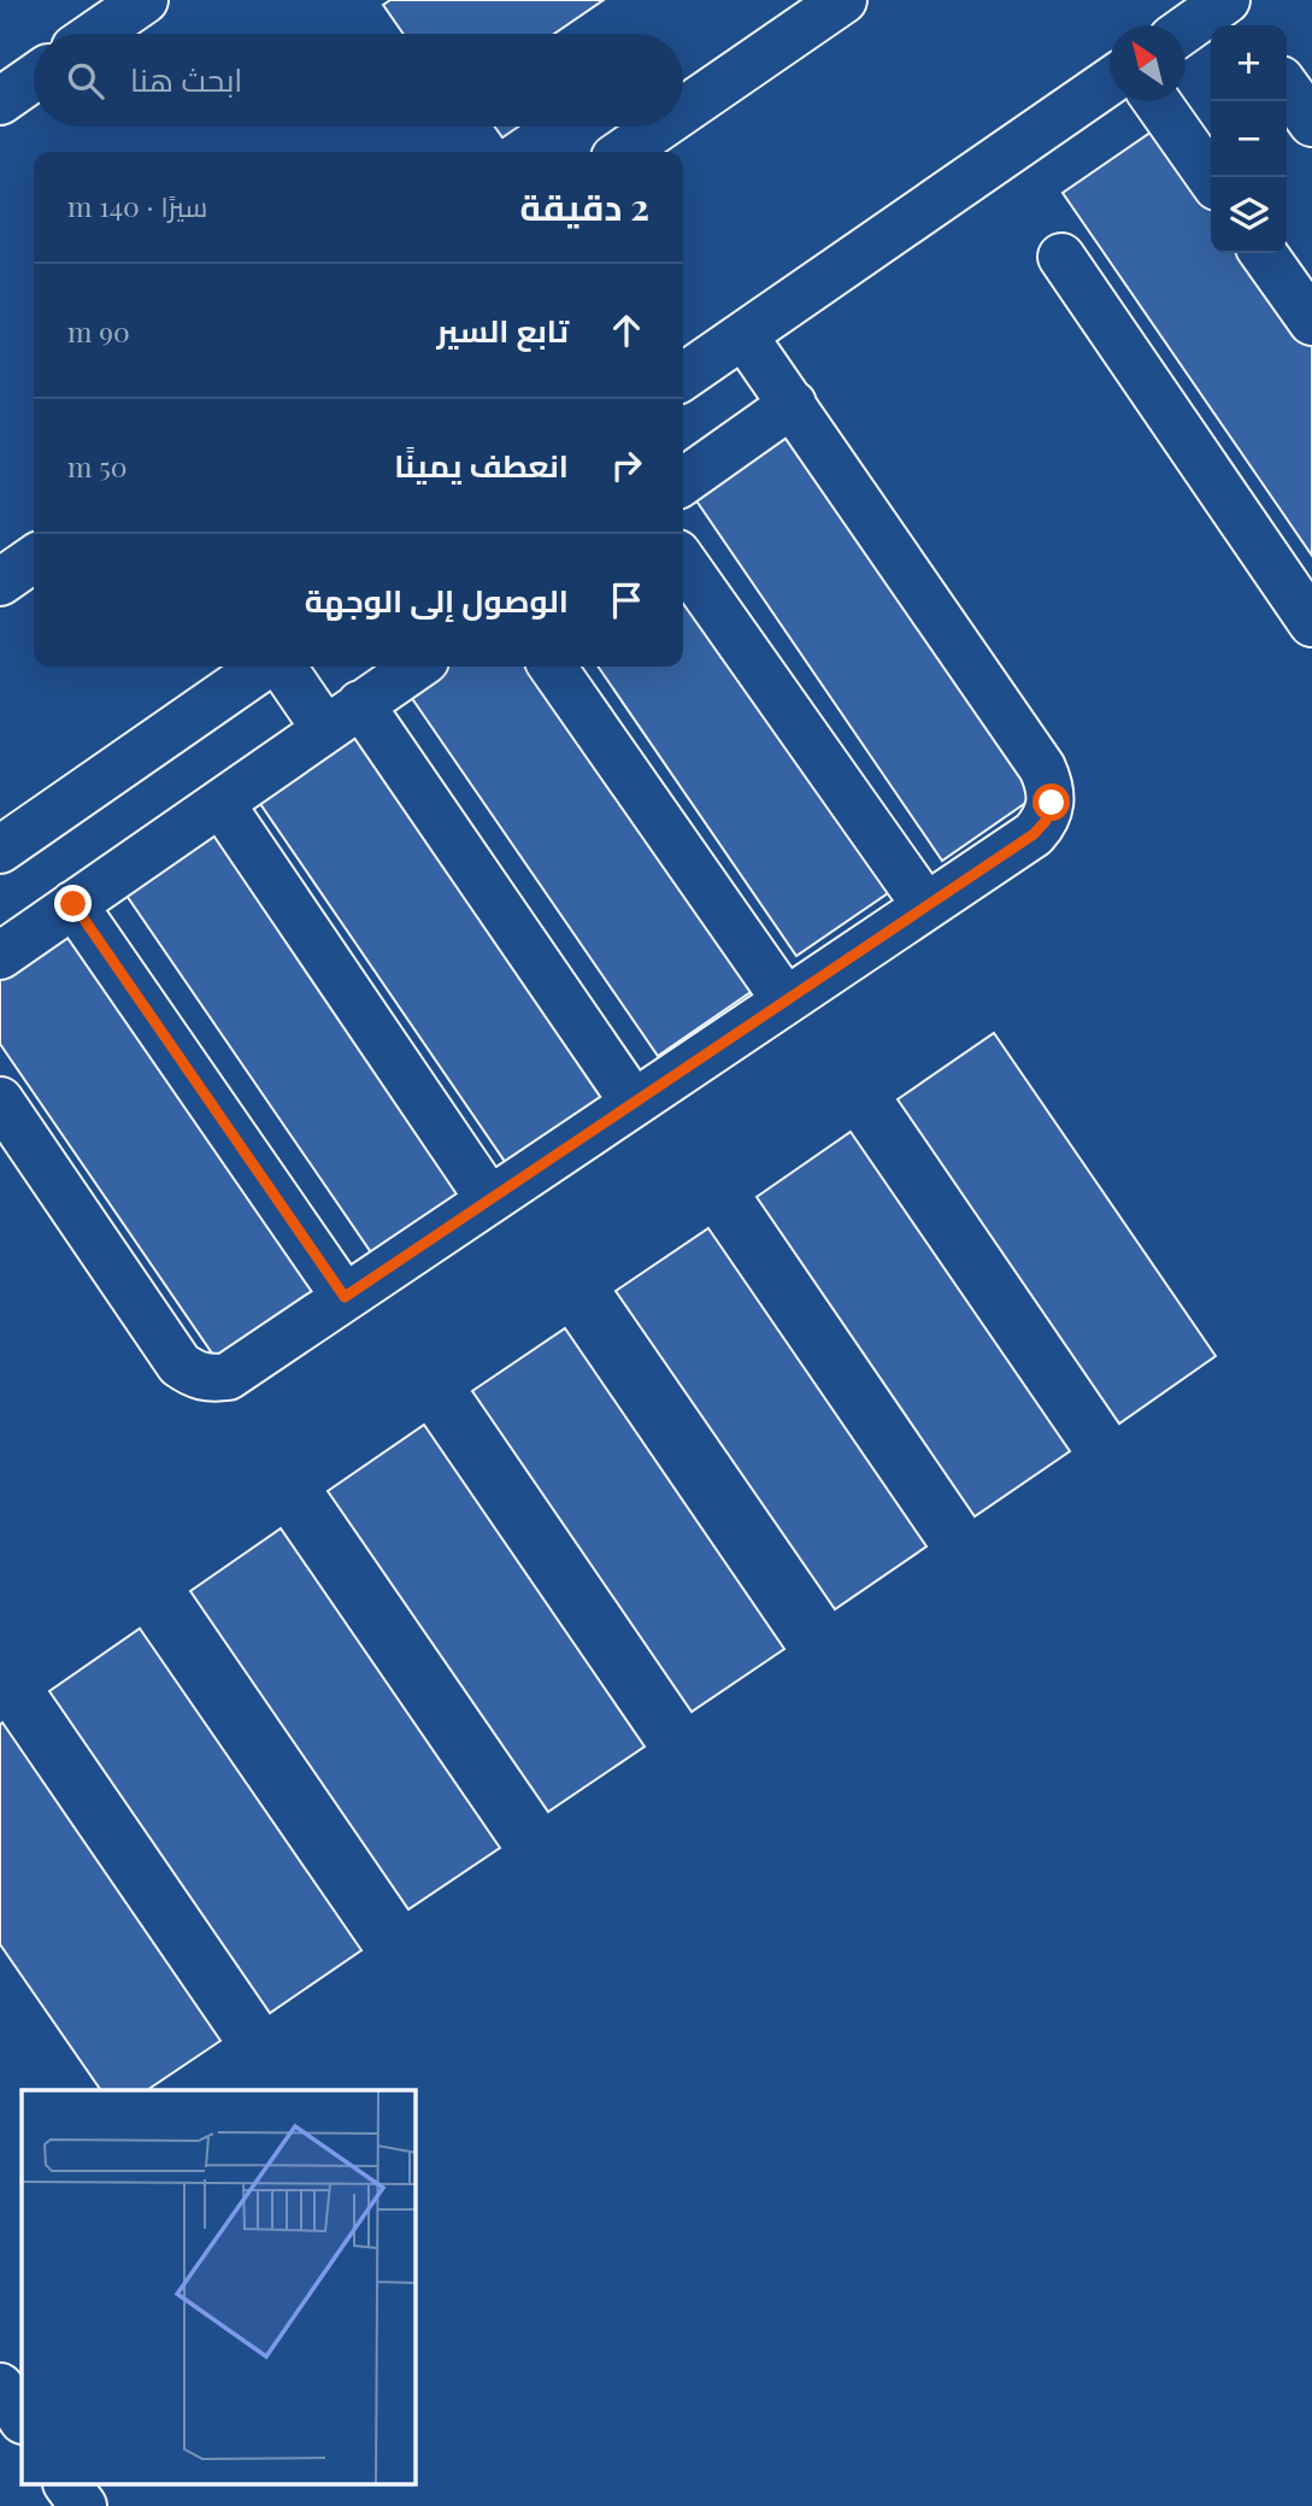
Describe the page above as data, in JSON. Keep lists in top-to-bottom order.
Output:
{
  "north": "top left",
  "page": {
    "map_buttons": ["+", "−"],
    "search": "ابحث هنا",
    "heading": ["2 دقيقة", "سيرًا · 140 m"],
    "list": [
      ["تابع السير", "90 m"],
      ["انعطف يمينًا", "50 m"],
      "الوصول إلى الوجهة"
    ]
  }
}
